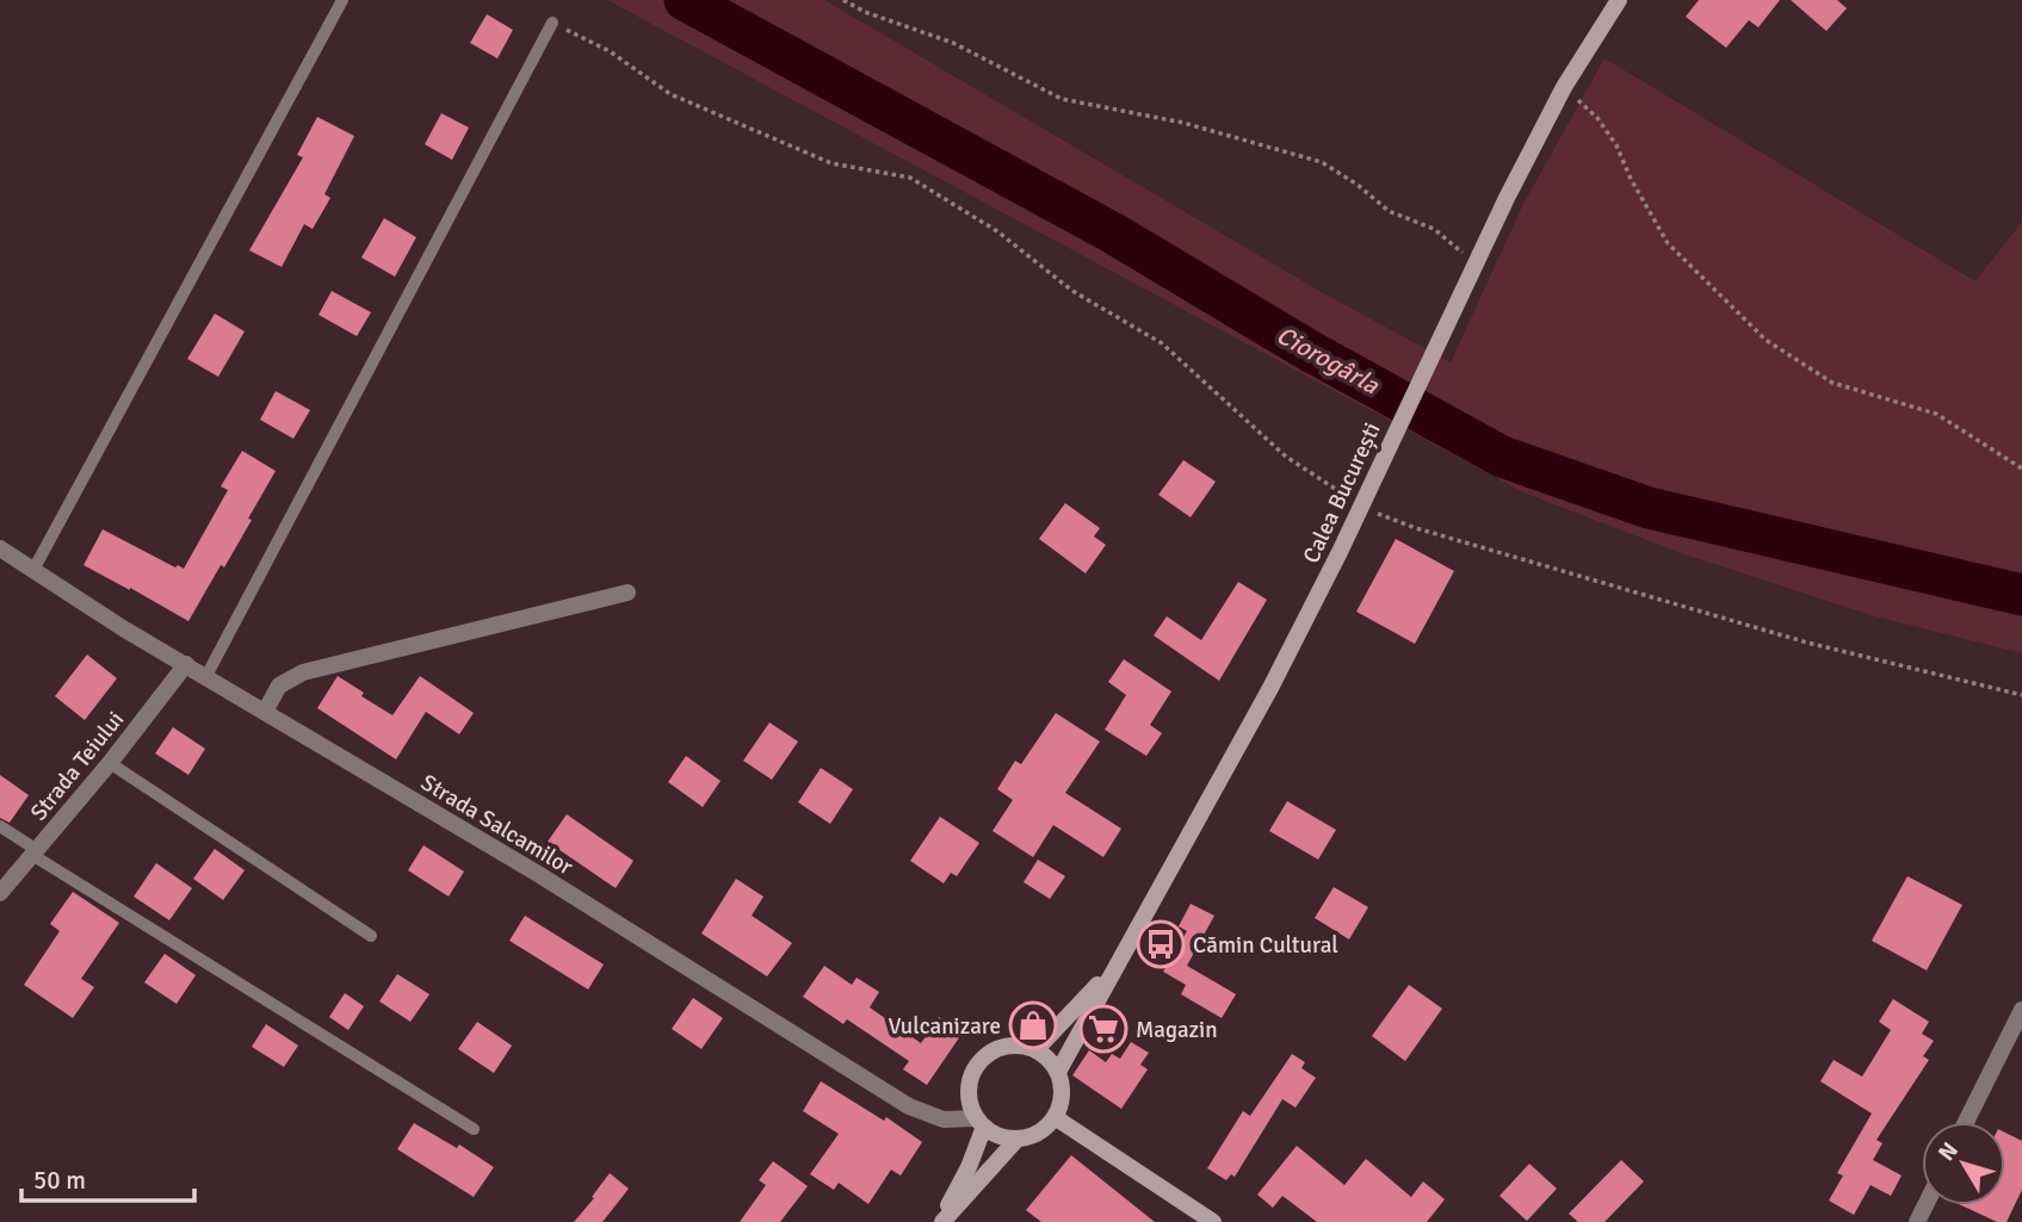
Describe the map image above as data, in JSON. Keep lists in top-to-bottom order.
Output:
{
  "streets": {
    "main road": ["Calea București"],
    "street": ["Strada Teiului", "Strada Salcamilor"]
  },
  "crossings": [
    ["Calea București", "Strada Salcamilor"],
    ["Strada Teiului", "Strada Salcamilor"]
  ],
  "water": ["Ciorogârla"],
  "places": {
    "bus stop": ["Cămin Cultural"],
    "shop": ["Vulcanizare"],
    "supermarket": ["Magazin"]
  },
  "scale_bar": "50 m",
  "north": "top left"
}
